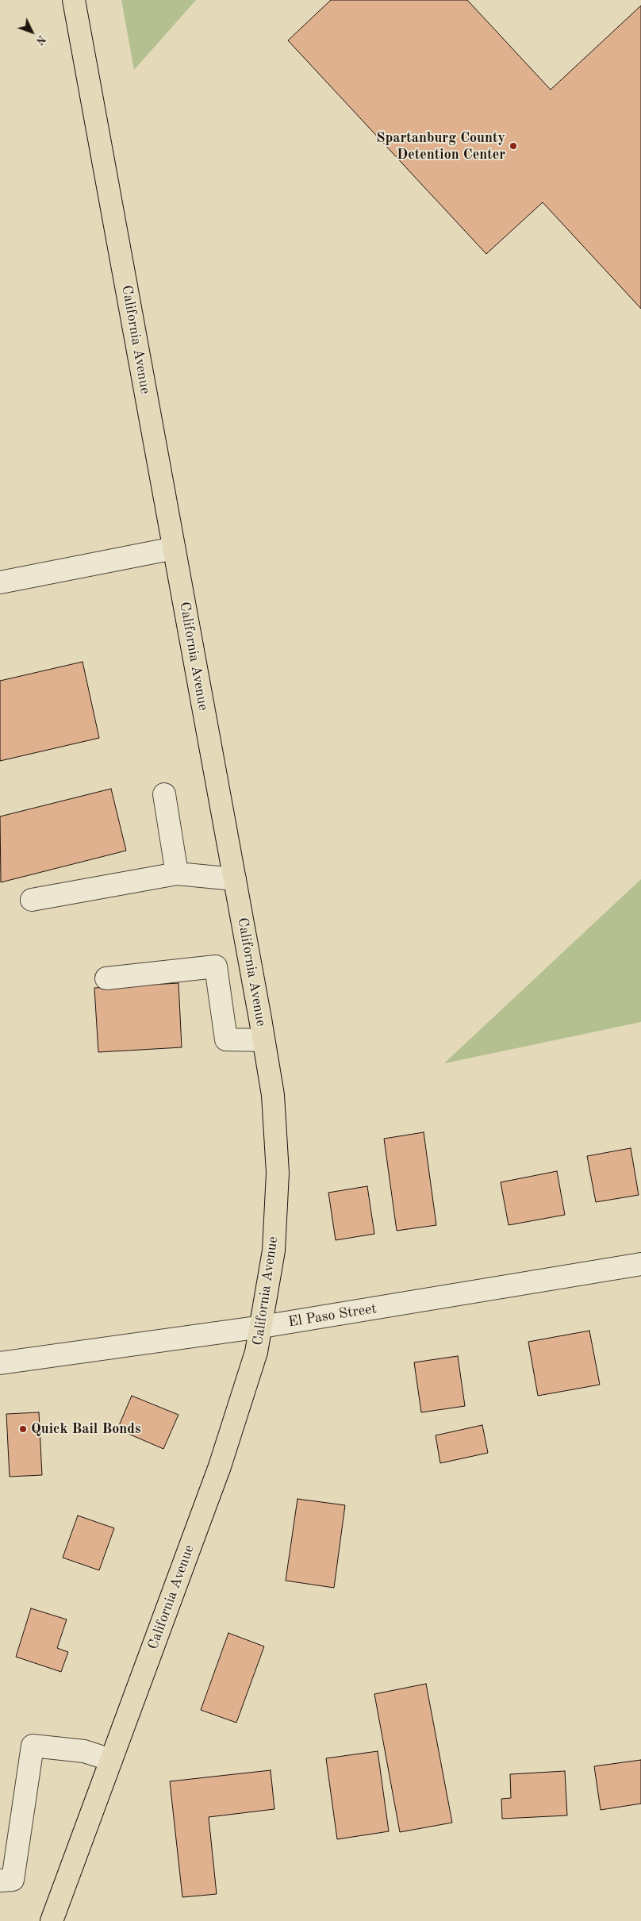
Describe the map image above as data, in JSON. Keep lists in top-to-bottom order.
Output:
{
  "streets": {
    "main road": ["California Avenue"],
    "street": ["El Paso Street"]
  },
  "crossings": [
    ["California Avenue", "El Paso Street"]
  ],
  "places": ["Spartanburg County Detention Center", "Quick Bail Bonds"],
  "north": "bottom right"
}
